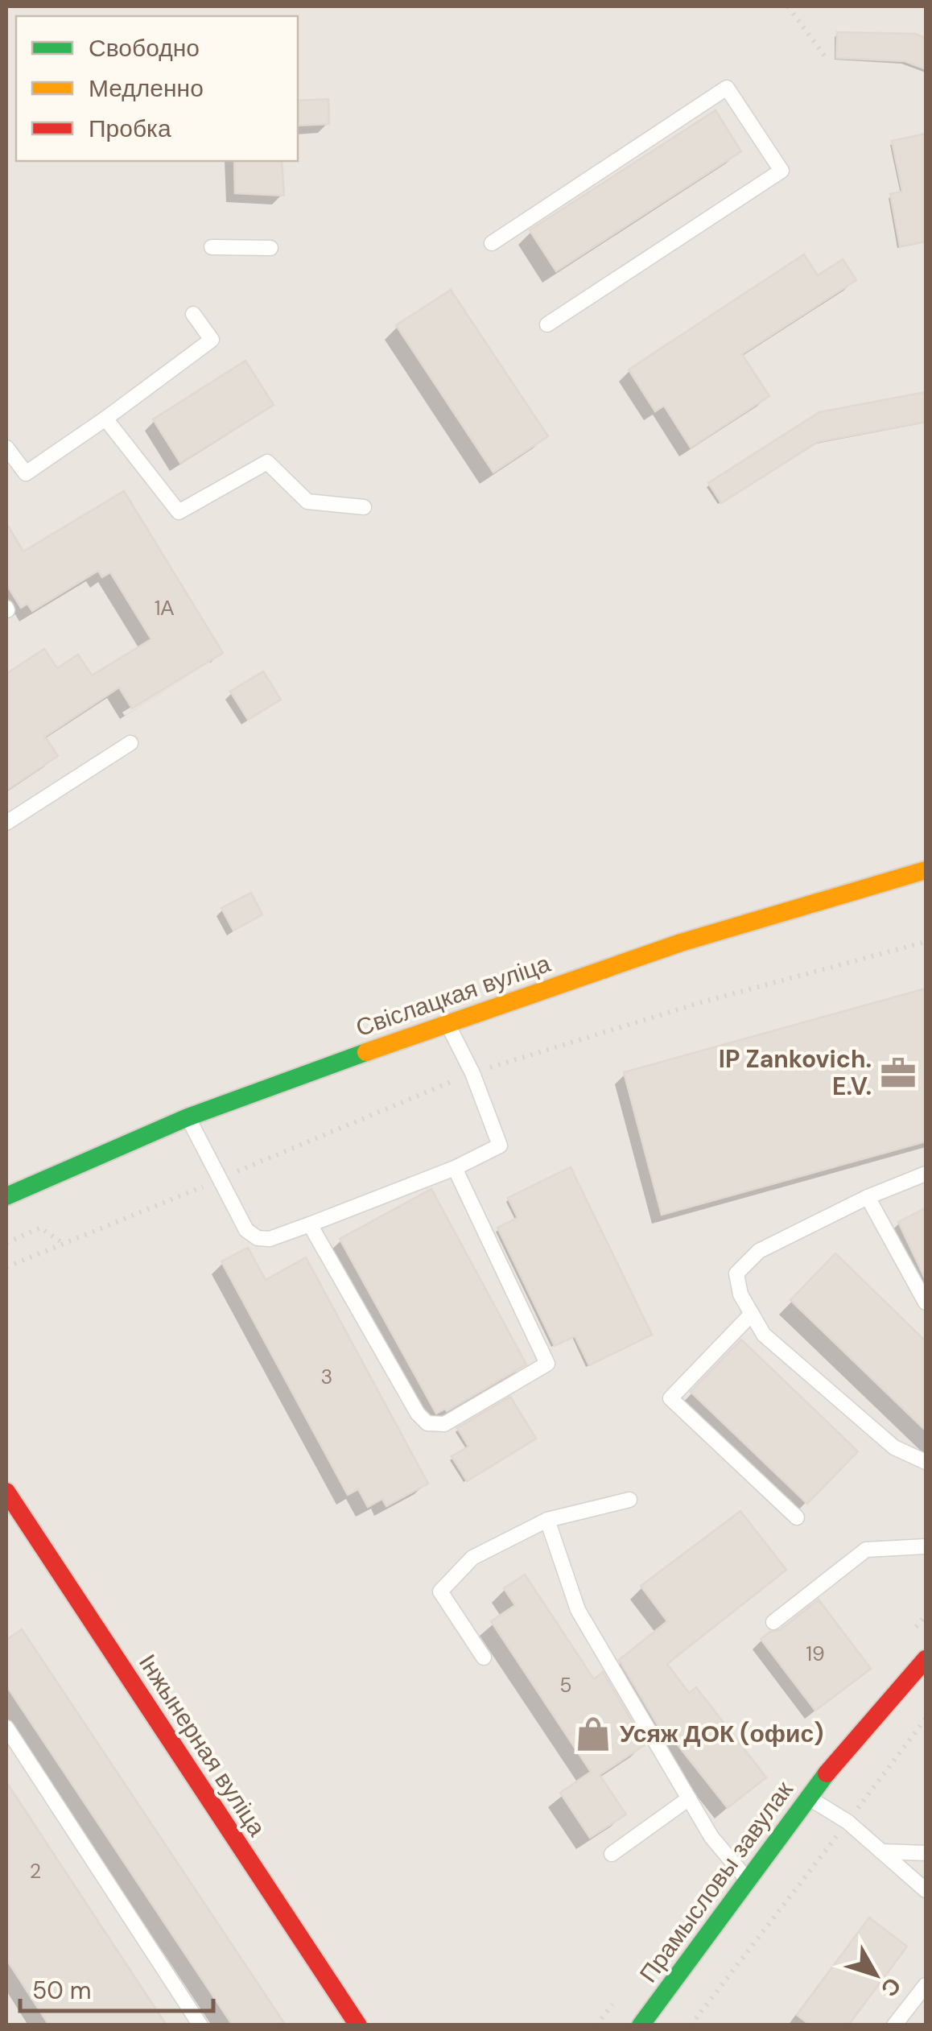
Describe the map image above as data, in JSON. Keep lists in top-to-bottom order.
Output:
{
  "streets": {
    "street": ["Свіслацкая вуліца", "Інжынерная вуліца", "Прамысловы завулак"]
  },
  "places": {
    "office": ["IP Zankovich. E.V."],
    "shop": ["Усяж ДОК (офис)"]
  },
  "house_numbers": [
    "1А",
    "3",
    "19",
    "5",
    "2"
  ],
  "legend": ["Свободно", "Медленно", "Пробка"],
  "scale_bar": "50 m",
  "north": "bottom right"
}
